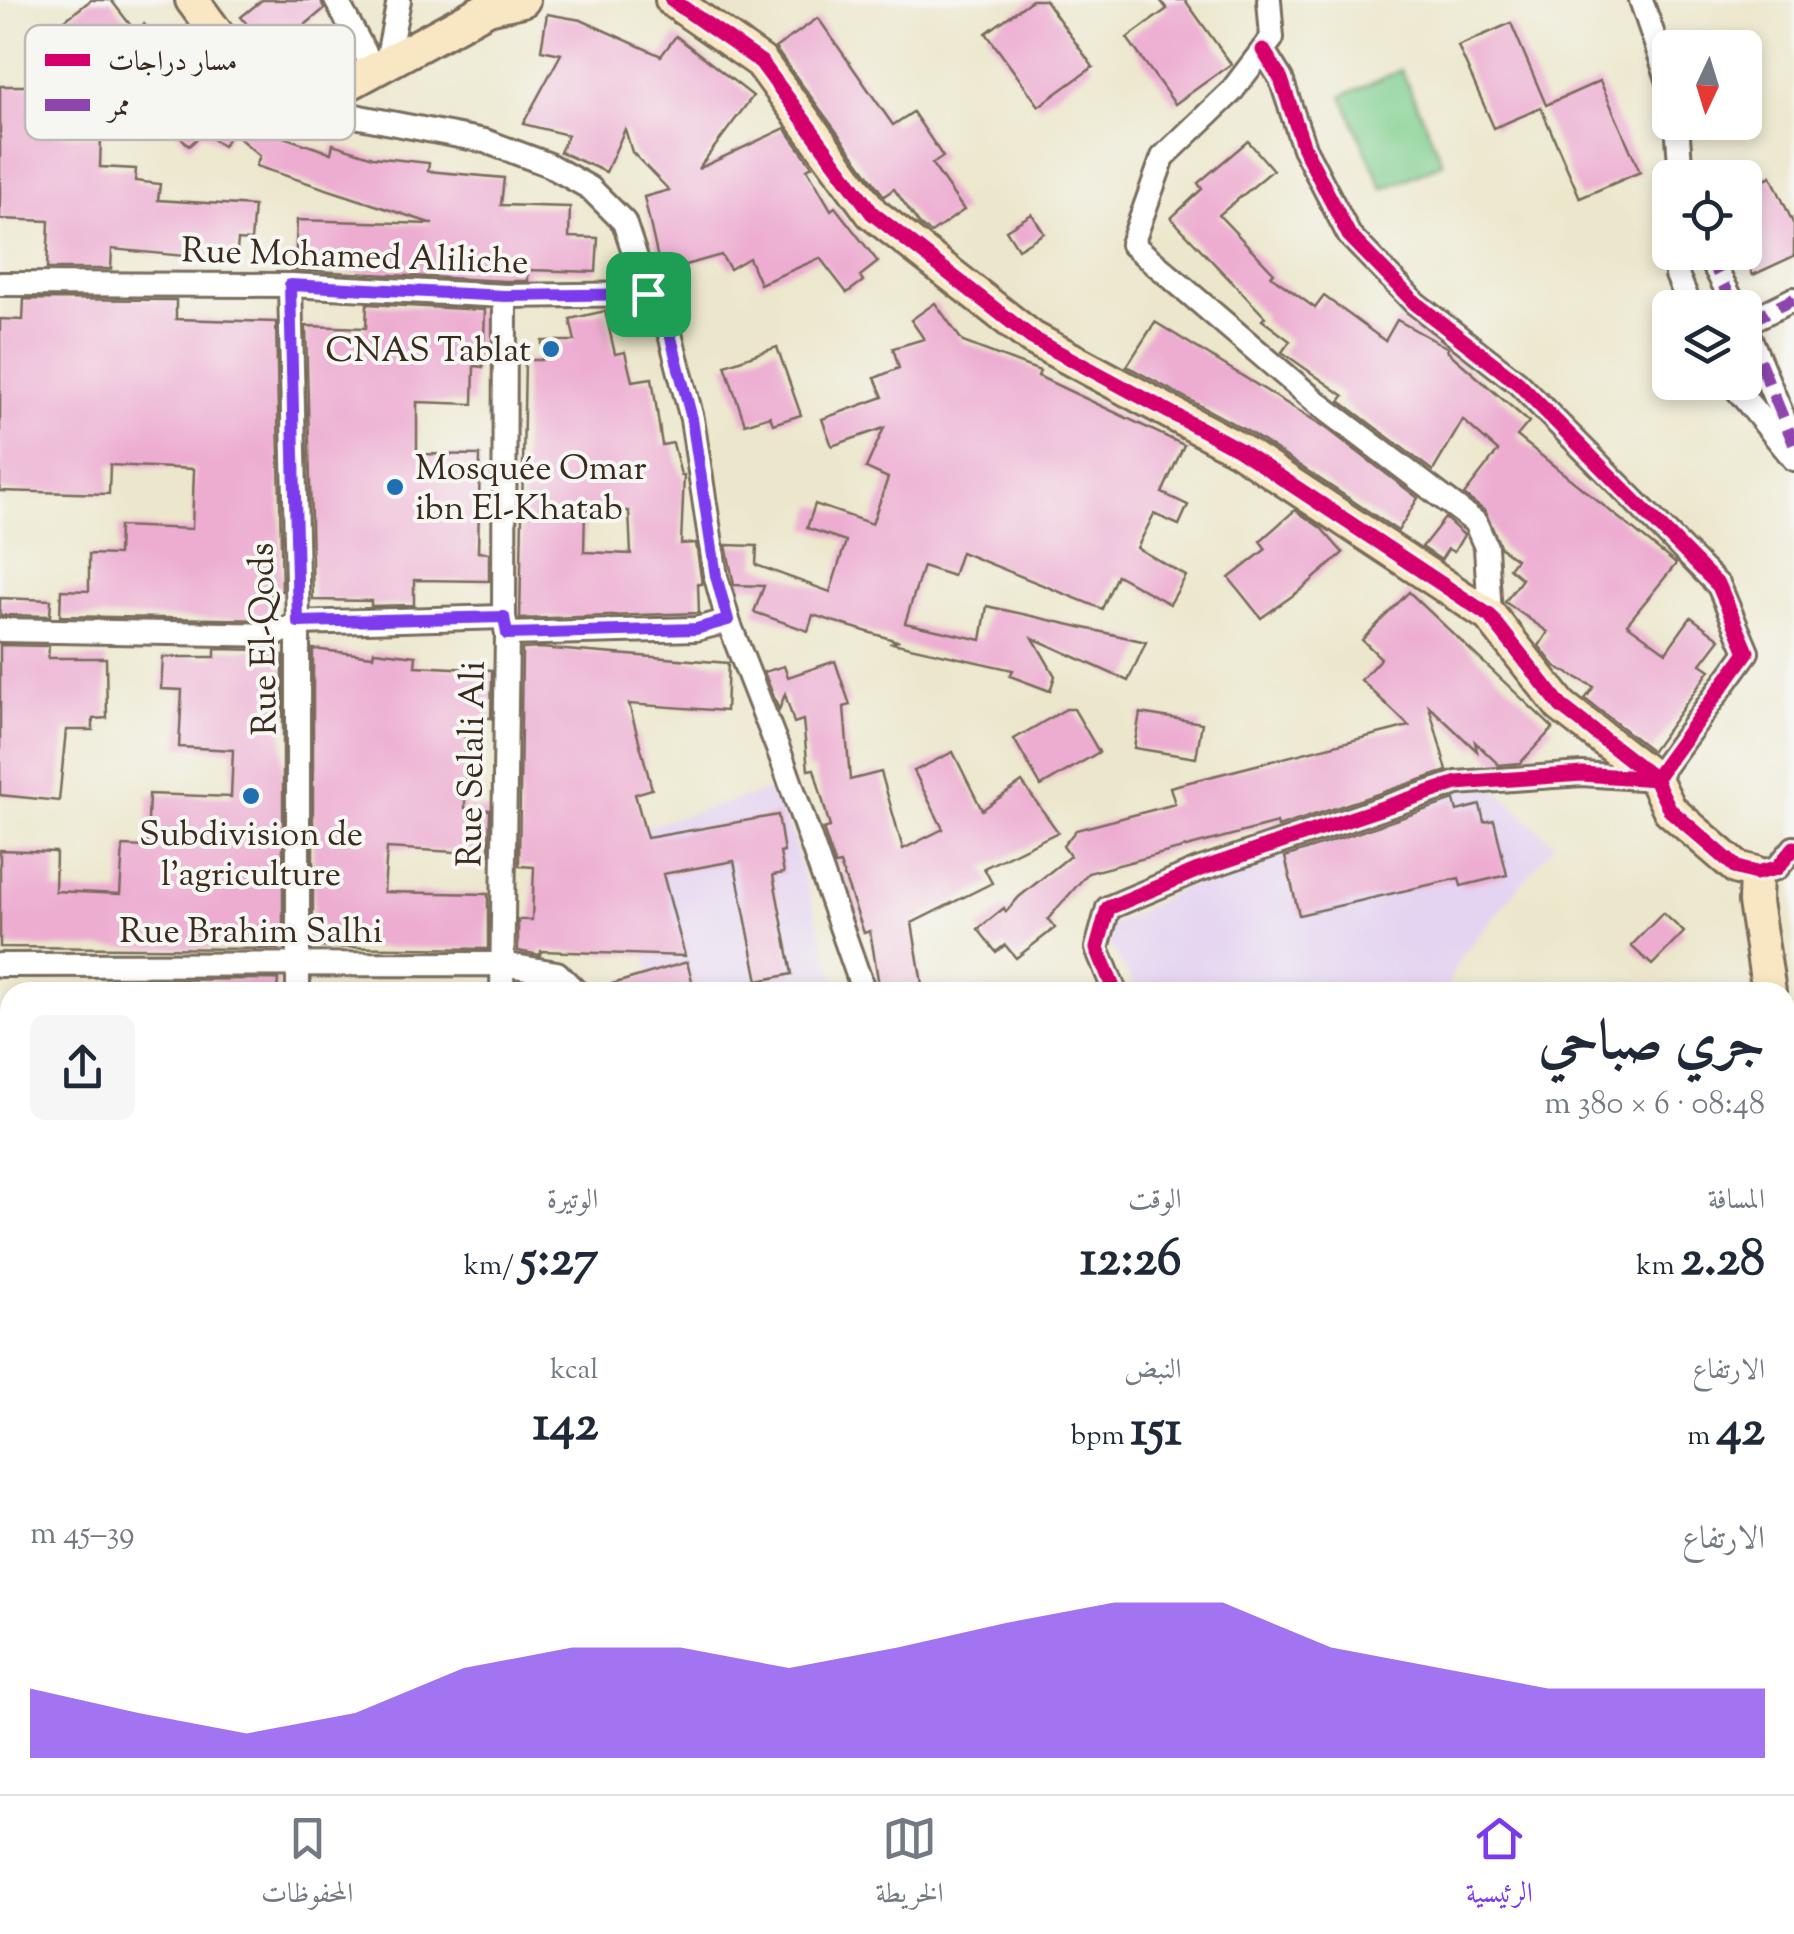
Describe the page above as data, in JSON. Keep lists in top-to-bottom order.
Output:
{
  "streets": {
    "street": [
      "Rue Mohamed Aliliche",
      "Rue El-Qods",
      "Rue Selali Ali",
      "Rue Brahim Salhi"
    ]
  },
  "crossings": [
    ["Rue Mohamed Aliliche", "Rue El-Qods"],
    ["Rue Mohamed Aliliche", "Rue Selali Ali"],
    ["Rue El-Qods", "Rue Brahim Salhi"],
    ["Rue Selali Ali", "Rue Brahim Salhi"]
  ],
  "places": ["CNAS Tablat", "Mosquée Omar ibn El-Khatab", "Subdivision de l'agriculture"],
  "legend": ["مسار دراجات", "ممر"],
  "north": "bottom",
  "page": {
    "heading": ["جري صباحي", "08:48 · 6 × 380 m"],
    "stats": [
      ["المسافة", "2.28 km"],
      ["الوقت", "12:26"],
      ["الوتيرة", "5:27 /km"],
      ["الارتفاع", "42 m"],
      ["النبض", "151 bpm"],
      ["kcal", "142"]
    ],
    "chart": ["الارتفاع", "39–45 m"],
    "tabs": ["الرئيسية", "الخريطة", "المحفوظات"]
  }
}
